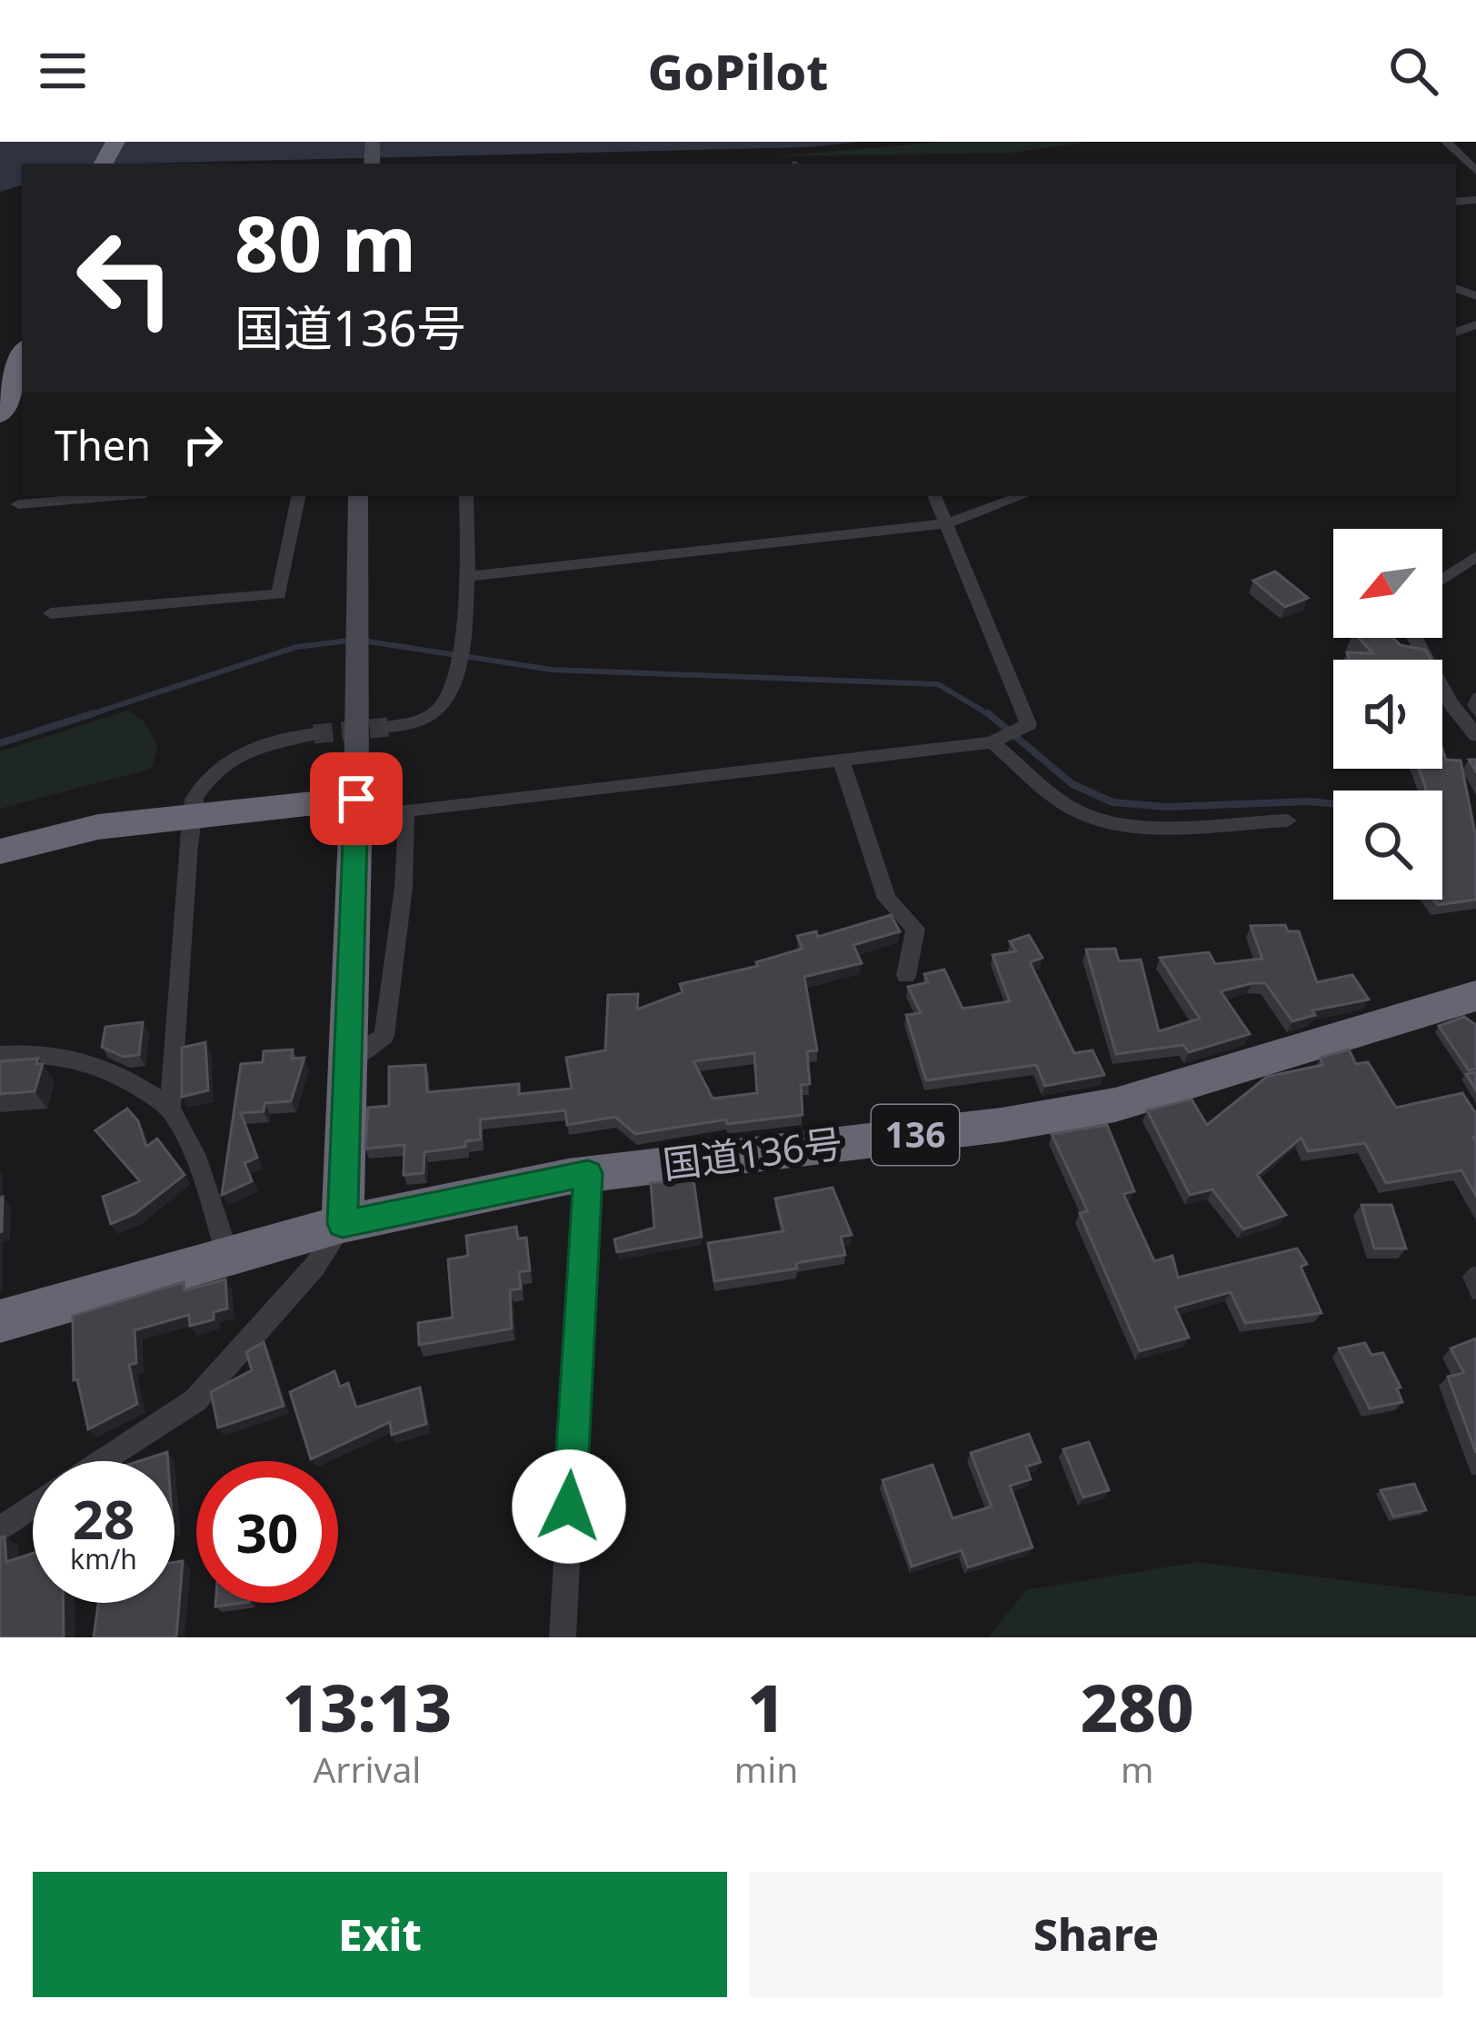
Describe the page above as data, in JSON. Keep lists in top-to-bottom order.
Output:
{
  "streets": {
    "highway": ["136", "国道136号"]
  },
  "north": "bottom left",
  "page": {
    "header": "GoPilot",
    "turn": ["80 m", "国道136号"],
    "then": "Then",
    "speed": "28 km/h",
    "limit": "30",
    "eta": [
      "13:13",
      "Arrival",
      "1",
      "min",
      "280",
      "m"
    ],
    "buttons": ["Exit", "Share"]
  }
}
